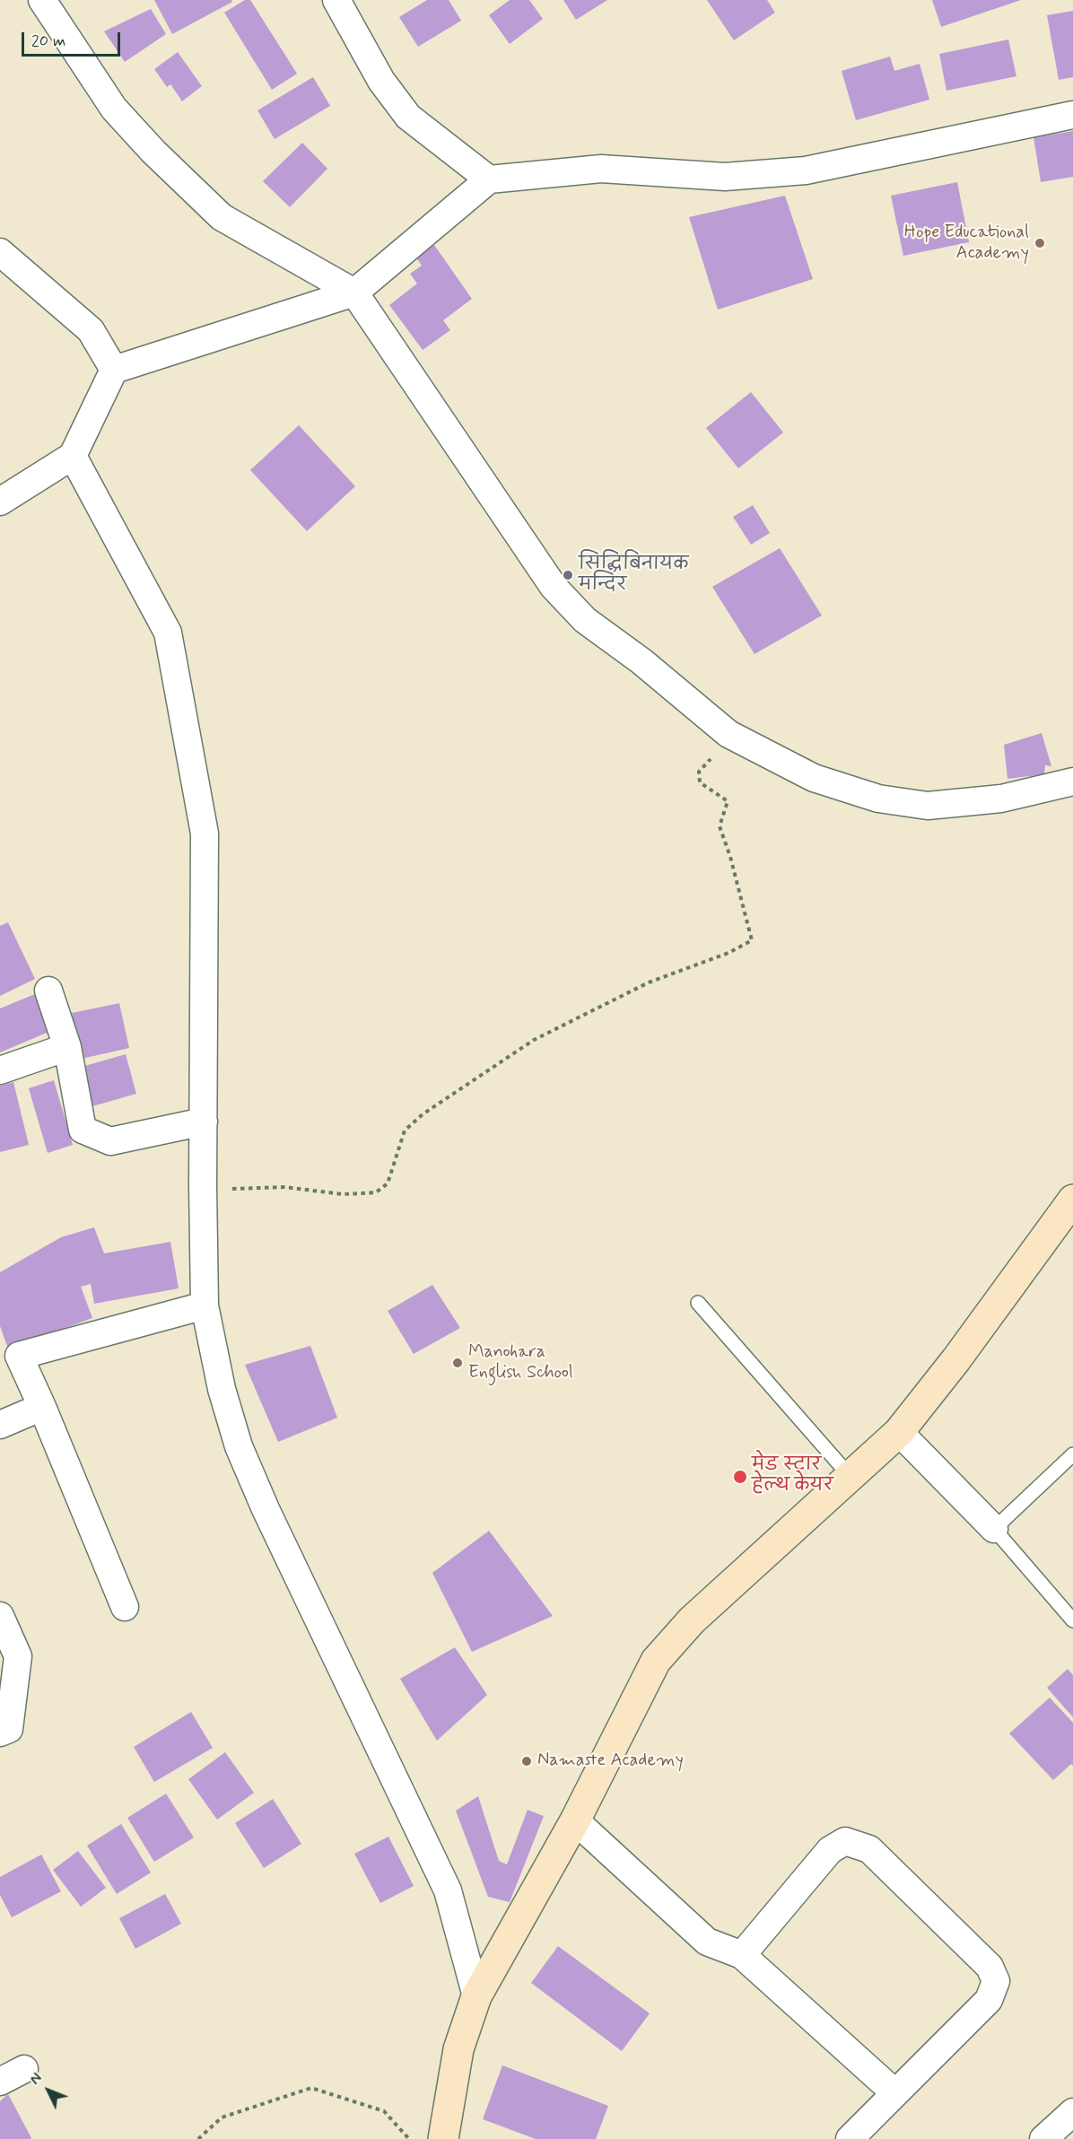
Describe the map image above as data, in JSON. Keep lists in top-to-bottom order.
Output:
{
  "places": [
    "Hope Educational Academy",
    "सिद्धिबिनायक मन्दिर",
    "Manohara English School",
    "मेड स्टार हेल्थ केयर",
    "Namaste Academy"
  ],
  "scale_bar": "20 m",
  "north": "top left"
}
